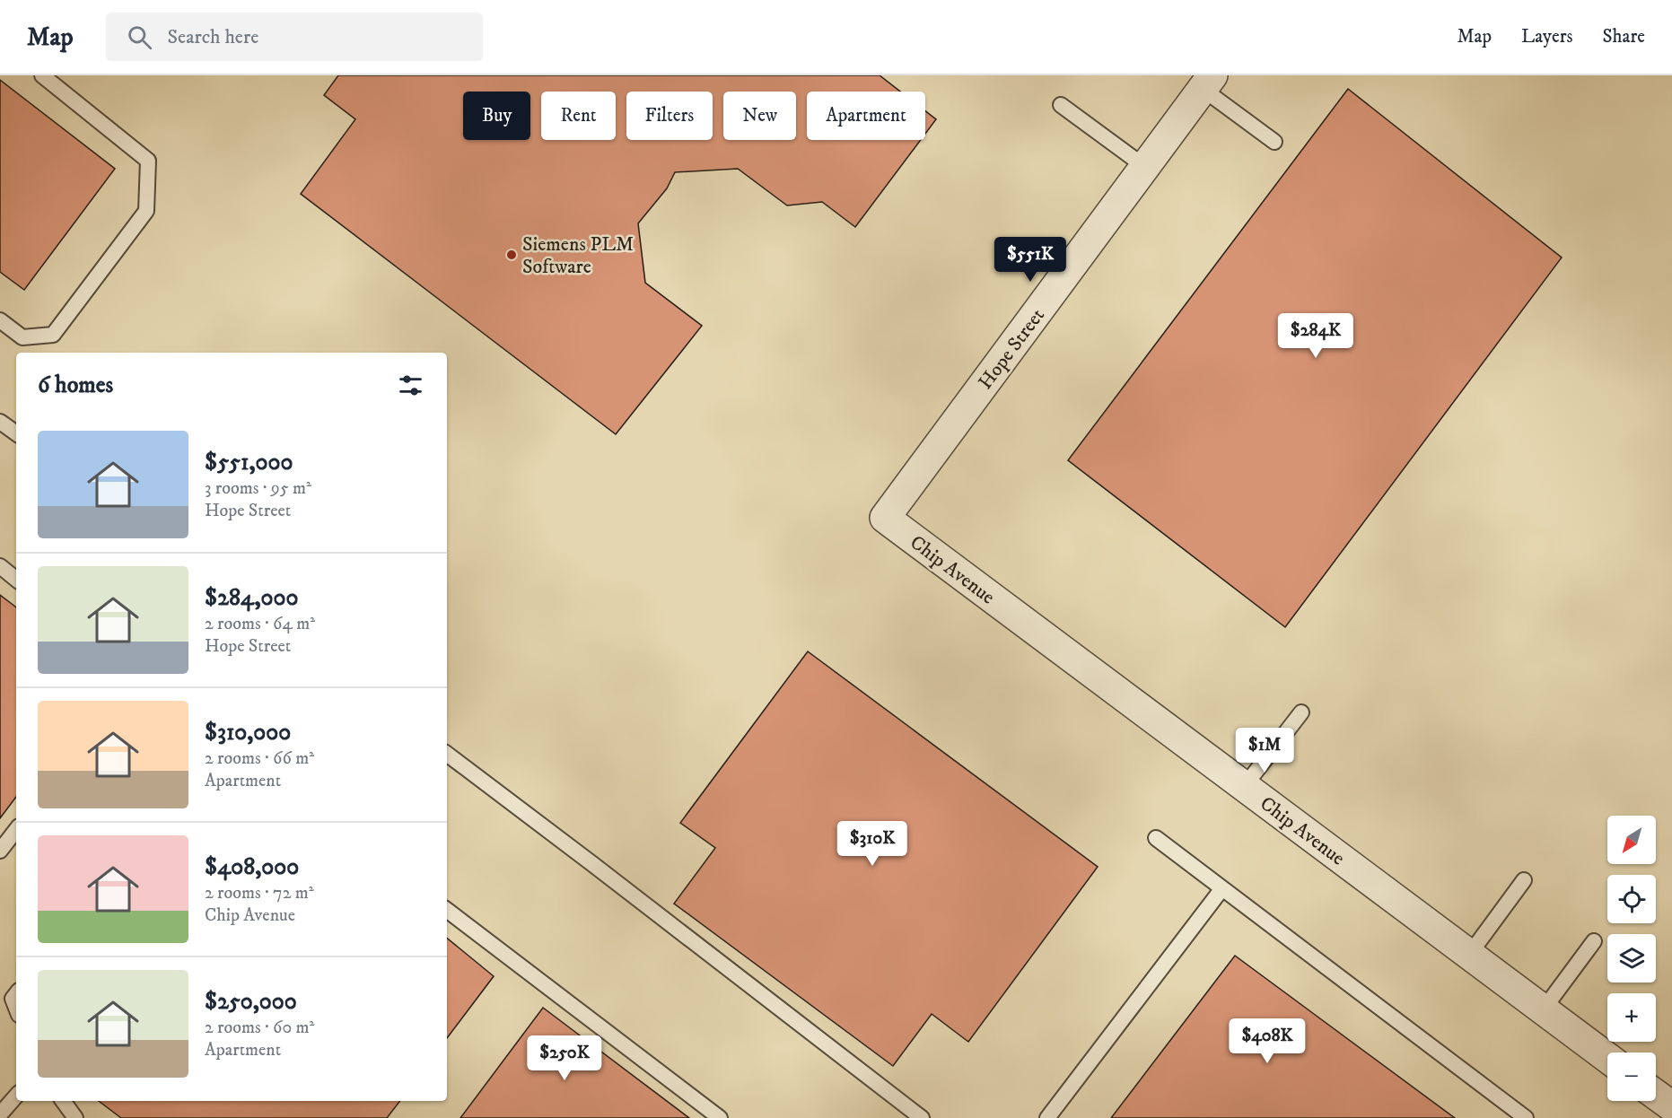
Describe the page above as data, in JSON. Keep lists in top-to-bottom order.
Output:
{
  "streets": {
    "street": ["Hope Street", "Chip Avenue"]
  },
  "crossings": [
    ["Hope Street", "Chip Avenue"]
  ],
  "places": ["Siemens PLM Software"],
  "north": "bottom left",
  "page": {
    "header": "Map",
    "search": "Search here",
    "nav": ["Map", "Layers", "Share"],
    "chip": [
      "Buy",
      "Rent",
      "Filters",
      "New",
      "Apartment"
    ],
    "price": [
      "$551K",
      "$284K",
      "$1M",
      "$310K",
      "$408K",
      "$250K"
    ],
    "heading": "6 homes",
    "list": [
      {
        "name": "$551,000",
        "note": "3 rooms · 95 m² · Hope Street"
      },
      {
        "name": "$284,000",
        "note": "2 rooms · 64 m² · Hope Street"
      },
      {
        "name": "$310,000",
        "note": "2 rooms · 66 m² · Apartment"
      },
      {
        "name": "$408,000",
        "note": "2 rooms · 72 m² · Chip Avenue"
      },
      {
        "name": "$250,000",
        "note": "2 rooms · 60 m² · Apartment"
      }
    ],
    "map_buttons": ["+", "−"]
  }
}
